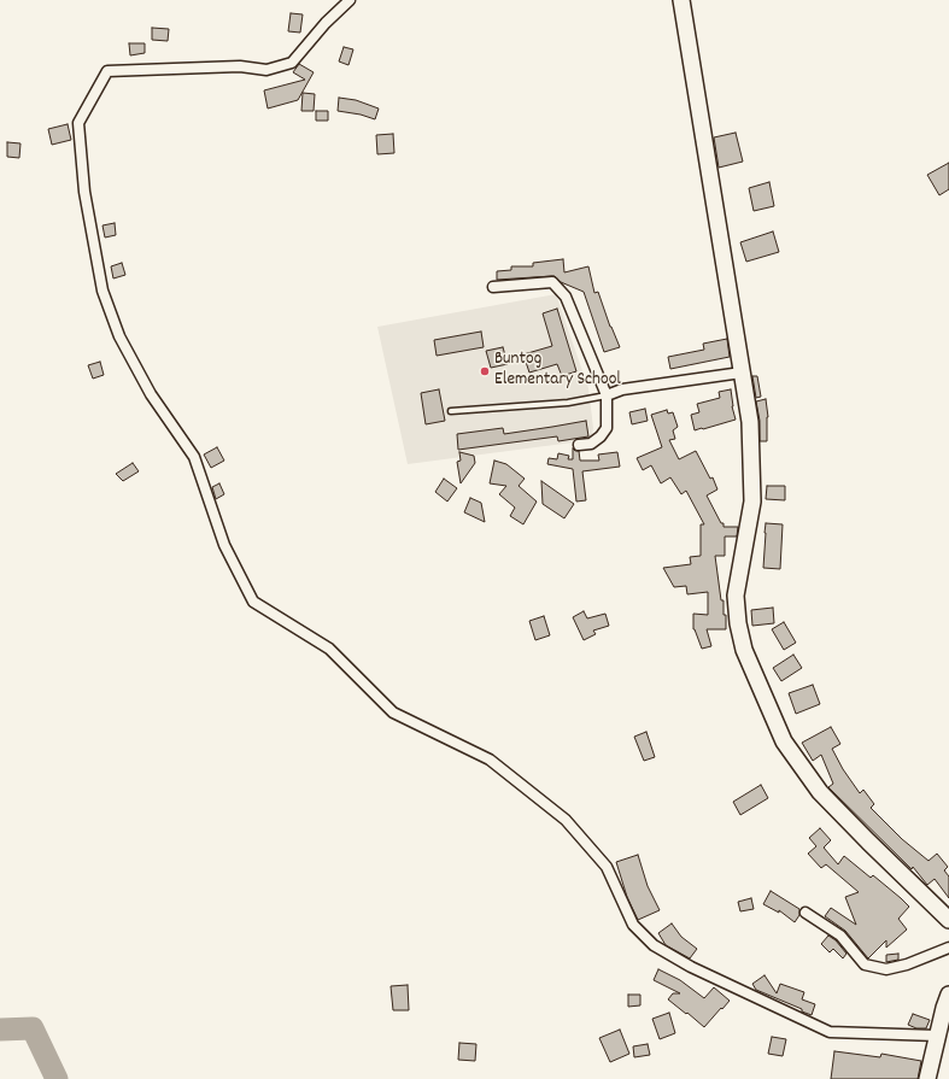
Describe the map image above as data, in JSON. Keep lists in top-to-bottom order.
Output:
{
  "places": ["Buntog Elementary School"]
}
